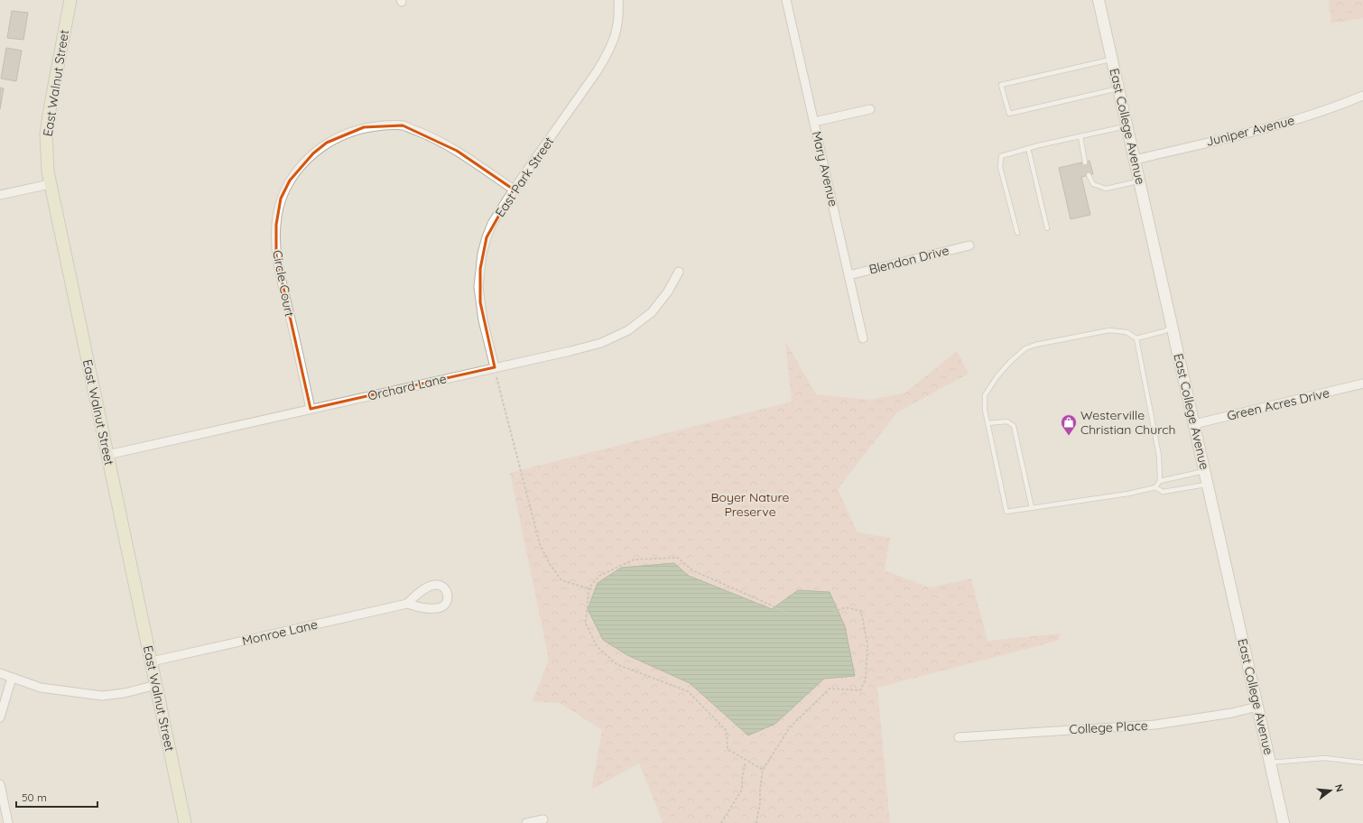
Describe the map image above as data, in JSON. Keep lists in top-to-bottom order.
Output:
{
  "streets": {
    "main road": ["East Walnut Street"],
    "street": [
      "East College Avenue",
      "Juniper Avenue",
      "Mary Avenue",
      "East Park Street",
      "Blendon Drive",
      "Circle Court",
      "Orchard Lane",
      "Green Acres Drive",
      "Monroe Lane",
      "College Place"
    ]
  },
  "crossings": [
    ["East Walnut Street", "Orchard Lane"],
    ["East Walnut Street", "Monroe Lane"],
    ["East College Avenue", "Juniper Avenue"],
    ["East College Avenue", "Green Acres Drive"],
    ["East College Avenue", "College Place"],
    ["Mary Avenue", "Blendon Drive"],
    ["East Park Street", "Circle Court"],
    ["East Park Street", "Orchard Lane"],
    ["Circle Court", "Orchard Lane"]
  ],
  "parks": ["Boyer Nature Preserve"],
  "places": {
    "shop": ["Westerville Christian Church"]
  },
  "scale_bar": "50 m",
  "north": "right"
}
